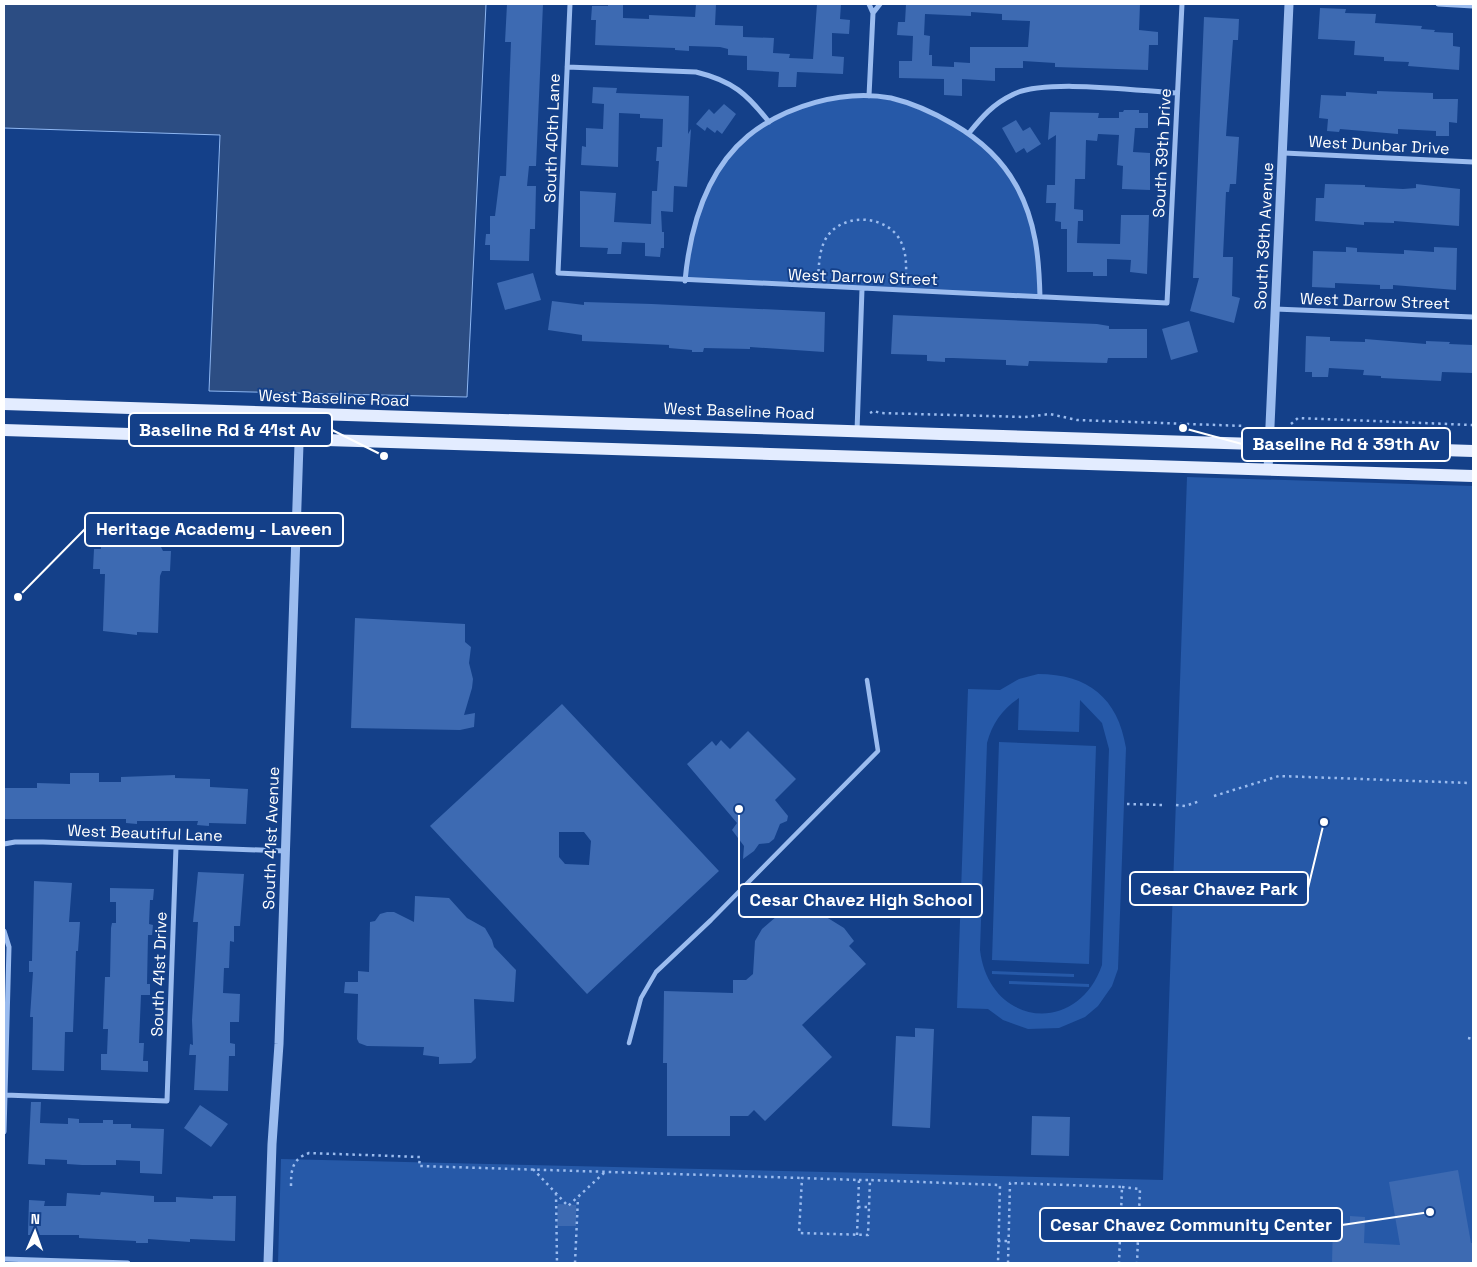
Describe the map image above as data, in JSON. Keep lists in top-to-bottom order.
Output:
{
  "streets": {
    "main road": ["West Baseline Road"],
    "street": [
      "South 40th Lane",
      "West Dunbar Drive",
      "South 39th Drive",
      "South 39th Avenue",
      "West Darrow Street",
      "West Beautiful Lane",
      "South 41st Avenue",
      "South 41st Drive"
    ]
  },
  "crossings": [
    ["South 40th Lane", "West Darrow Street"],
    ["West Dunbar Drive", "South 39th Avenue"],
    ["South 39th Drive", "West Darrow Street"],
    ["South 39th Avenue", "West Darrow Street"],
    ["South 39th Avenue", "West Baseline Road"],
    ["West Baseline Road", "South 41st Avenue"],
    ["West Beautiful Lane", "South 41st Avenue"],
    ["West Beautiful Lane", "South 41st Drive"]
  ],
  "places": [
    "Baseline Rd & 39th Av",
    "Baseline Rd & 41st Av",
    "Heritage Academy - Laveen",
    "Cesar Chavez High School",
    "Cesar Chavez Park",
    "Cesar Chavez Community Center"
  ],
  "north": "top"
}
